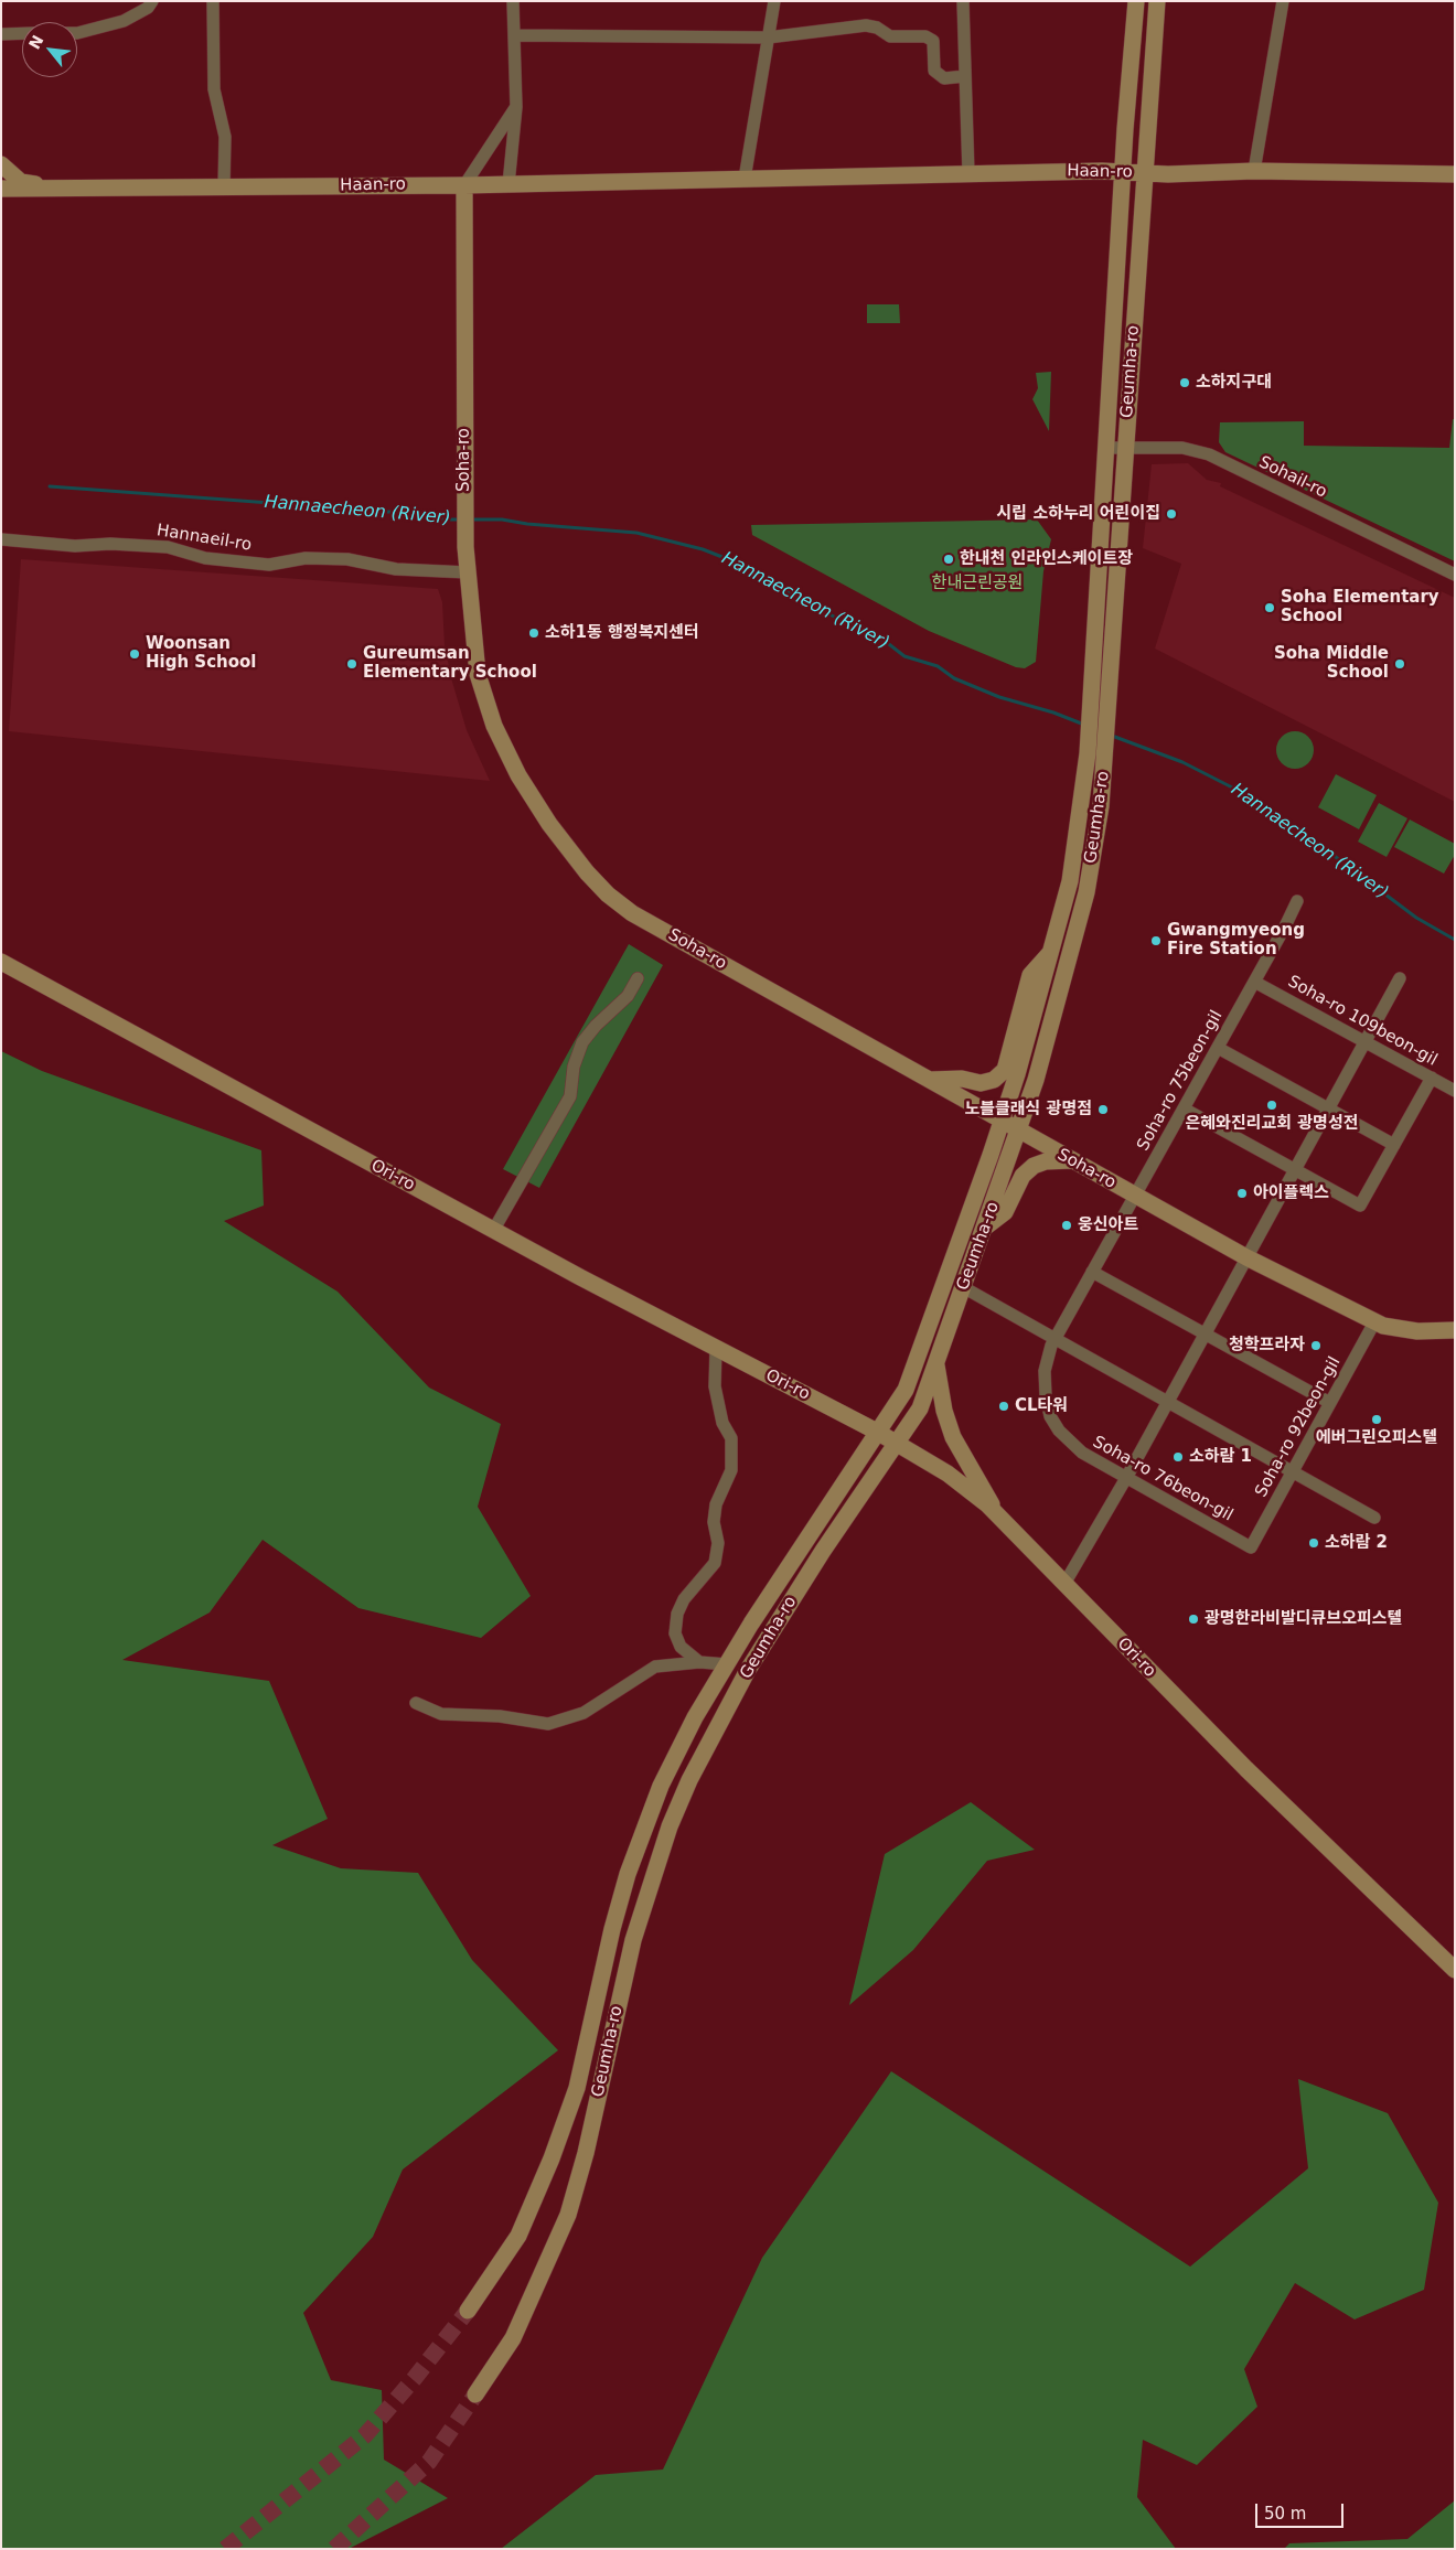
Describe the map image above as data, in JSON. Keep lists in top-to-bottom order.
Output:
{
  "streets": {
    "main road": [
      "Haan-ro",
      "Geumha-ro",
      "Soha-ro",
      "Ori-ro"
    ],
    "street": [
      "Sohail-ro",
      "Hannaeil-ro",
      "Soha-ro 109beon-gil",
      "Soha-ro 75beon-gil",
      "Soha-ro 92beon-gil",
      "Soha-ro 76beon-gil"
    ]
  },
  "crossings": [
    ["Haan-ro", "Geumha-ro"],
    ["Haan-ro", "Soha-ro"],
    ["Geumha-ro", "Soha-ro"],
    ["Geumha-ro", "Sohail-ro"],
    ["Geumha-ro", "Ori-ro"],
    ["Soha-ro", "Hannaeil-ro"],
    ["Soha-ro", "Soha-ro 75beon-gil"],
    ["Soha-ro", "Soha-ro 92beon-gil"],
    ["Soha-ro", "Soha-ro 76beon-gil"],
    ["Soha-ro 109beon-gil", "Soha-ro 75beon-gil"],
    ["Soha-ro 75beon-gil", "Soha-ro 76beon-gil"],
    ["Soha-ro 92beon-gil", "Soha-ro 76beon-gil"]
  ],
  "water": ["Hannaecheon (River)"],
  "parks": ["한내근린공원"],
  "places": [
    "소하지구대",
    "시립 소하누리 어린이집",
    "한내천 인라인스케이트장",
    "Soha Elementary School",
    "소하1동 행정복지센터",
    "Woonsan High School",
    "Gureumsan Elementary School",
    "Soha Middle School",
    "Gwangmyeong Fire Station",
    "은혜와진리교회 광명성전",
    "노블클래식 광명점",
    "아이플렉스",
    "웅신아트",
    "청학프라자",
    "CL타워",
    "에버그린오피스텔",
    "소하람 1",
    "소하람 2",
    "광명한라비발디큐브오피스텔"
  ],
  "scale_bar": "50 m",
  "north": "top left"
}
